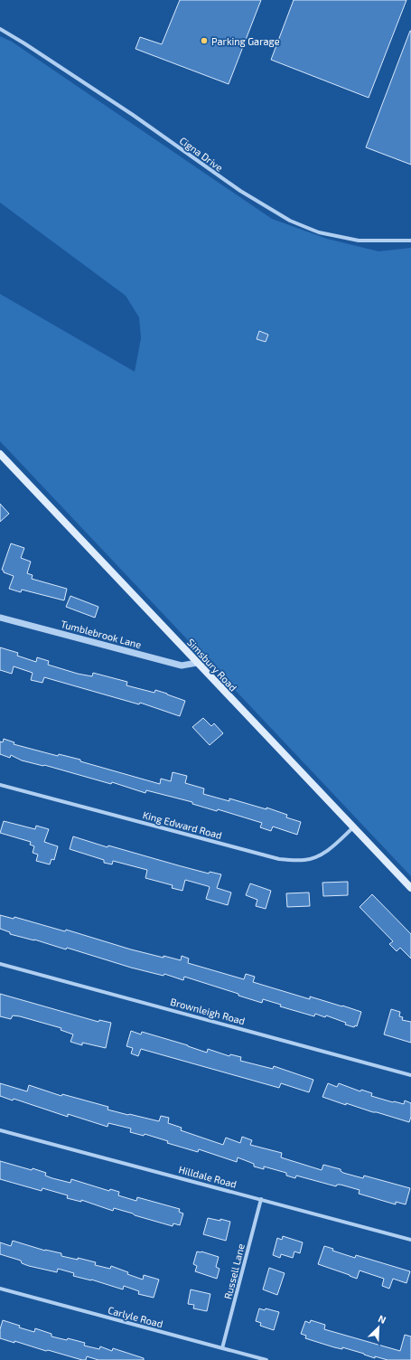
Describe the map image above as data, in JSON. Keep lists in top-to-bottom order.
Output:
{
  "streets": {
    "main road": ["Simsbury Road"],
    "street": [
      "Cigna Drive",
      "Tumblebrook Lane",
      "King Edward Road",
      "Brownleigh Road",
      "Hilldale Road",
      "Russell Lane",
      "Carlyle Road"
    ]
  },
  "crossings": [
    ["Tumblebrook Lane", "Simsbury Road"],
    ["Simsbury Road", "King Edward Road"],
    ["Hilldale Road", "Russell Lane"],
    ["Russell Lane", "Carlyle Road"]
  ],
  "places": ["Parking Garage"],
  "north": "top right"
}
